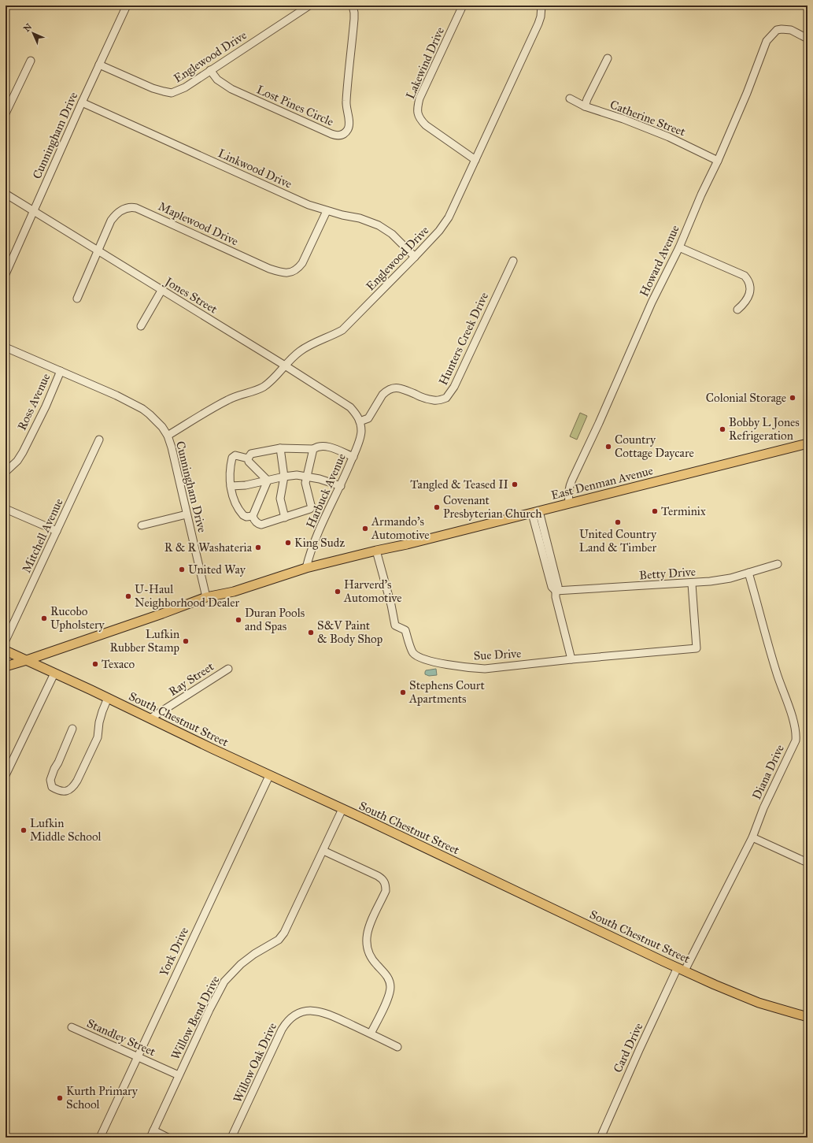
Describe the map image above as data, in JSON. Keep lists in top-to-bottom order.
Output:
{
  "streets": {
    "main road": ["East Denman Avenue", "South Chestnut Street"],
    "street": [
      "Englewood Drive",
      "Lakewind Drive",
      "Lost Pines Circle",
      "Catherine Street",
      "Cunningham Drive",
      "Linkwood Drive",
      "Maplewood Drive",
      "Howard Avenue",
      "Jones Street",
      "Hunters Creek Drive",
      "Ross Avenue",
      "Harbuck Avenue",
      "Mitchell Avenue",
      "Betty Drive",
      "Sue Drive",
      "Ray Street",
      "Diana Drive",
      "York Drive",
      "Willow Bend Drive",
      "Standley Street",
      "Card Drive",
      "Willow Oak Drive"
    ]
  },
  "crossings": [
    ["Englewood Drive", "Lakewind Drive"],
    ["Englewood Drive", "Lost Pines Circle"],
    ["Englewood Drive", "Cunningham Drive"],
    ["Englewood Drive", "Linkwood Drive"],
    ["Englewood Drive", "Jones Street"],
    ["Catherine Street", "Howard Avenue"],
    ["Cunningham Drive", "Linkwood Drive"],
    ["Cunningham Drive", "Jones Street"],
    ["Cunningham Drive", "Ross Avenue"],
    ["Cunningham Drive", "East Denman Avenue"],
    ["Linkwood Drive", "Maplewood Drive"],
    ["Maplewood Drive", "Jones Street"],
    ["Howard Avenue", "East Denman Avenue"],
    ["Jones Street", "Hunters Creek Drive"],
    ["Jones Street", "Harbuck Avenue"],
    ["Hunters Creek Drive", "Harbuck Avenue"],
    ["East Denman Avenue", "Harbuck Avenue"],
    ["East Denman Avenue", "Sue Drive"],
    ["East Denman Avenue", "South Chestnut Street"],
    ["Betty Drive", "Sue Drive"],
    ["Betty Drive", "Diana Drive"],
    ["Ray Street", "South Chestnut Street"],
    ["South Chestnut Street", "Diana Drive"],
    ["South Chestnut Street", "York Drive"],
    ["South Chestnut Street", "Willow Bend Drive"],
    ["South Chestnut Street", "Card Drive"],
    ["Diana Drive", "Card Drive"],
    ["York Drive", "Standley Street"],
    ["Willow Bend Drive", "Standley Street"]
  ],
  "places": [
    "Colonial Storage",
    "Bobby L Jones Refrigeration",
    "Country Cottage Daycare",
    "Tangled & Teased II",
    "Covenant Presbyterian Church",
    "Terminix",
    "United Country Land & Timber",
    "Armando's Automotive",
    "King Sudz",
    "R & R Washateria",
    "United Way",
    "Harverd's Automotive",
    "U-Haul Neighborhood Dealer",
    "Rucobo Upholstery",
    "Duran Pools and Spas",
    "S&V Paint & Body Shop",
    "Lufkin Rubber Stamp",
    "Texaco",
    "Stephens Court Apartments",
    "Lufkin Middle School",
    "Kurth Primary School"
  ],
  "north": "top left"
}
